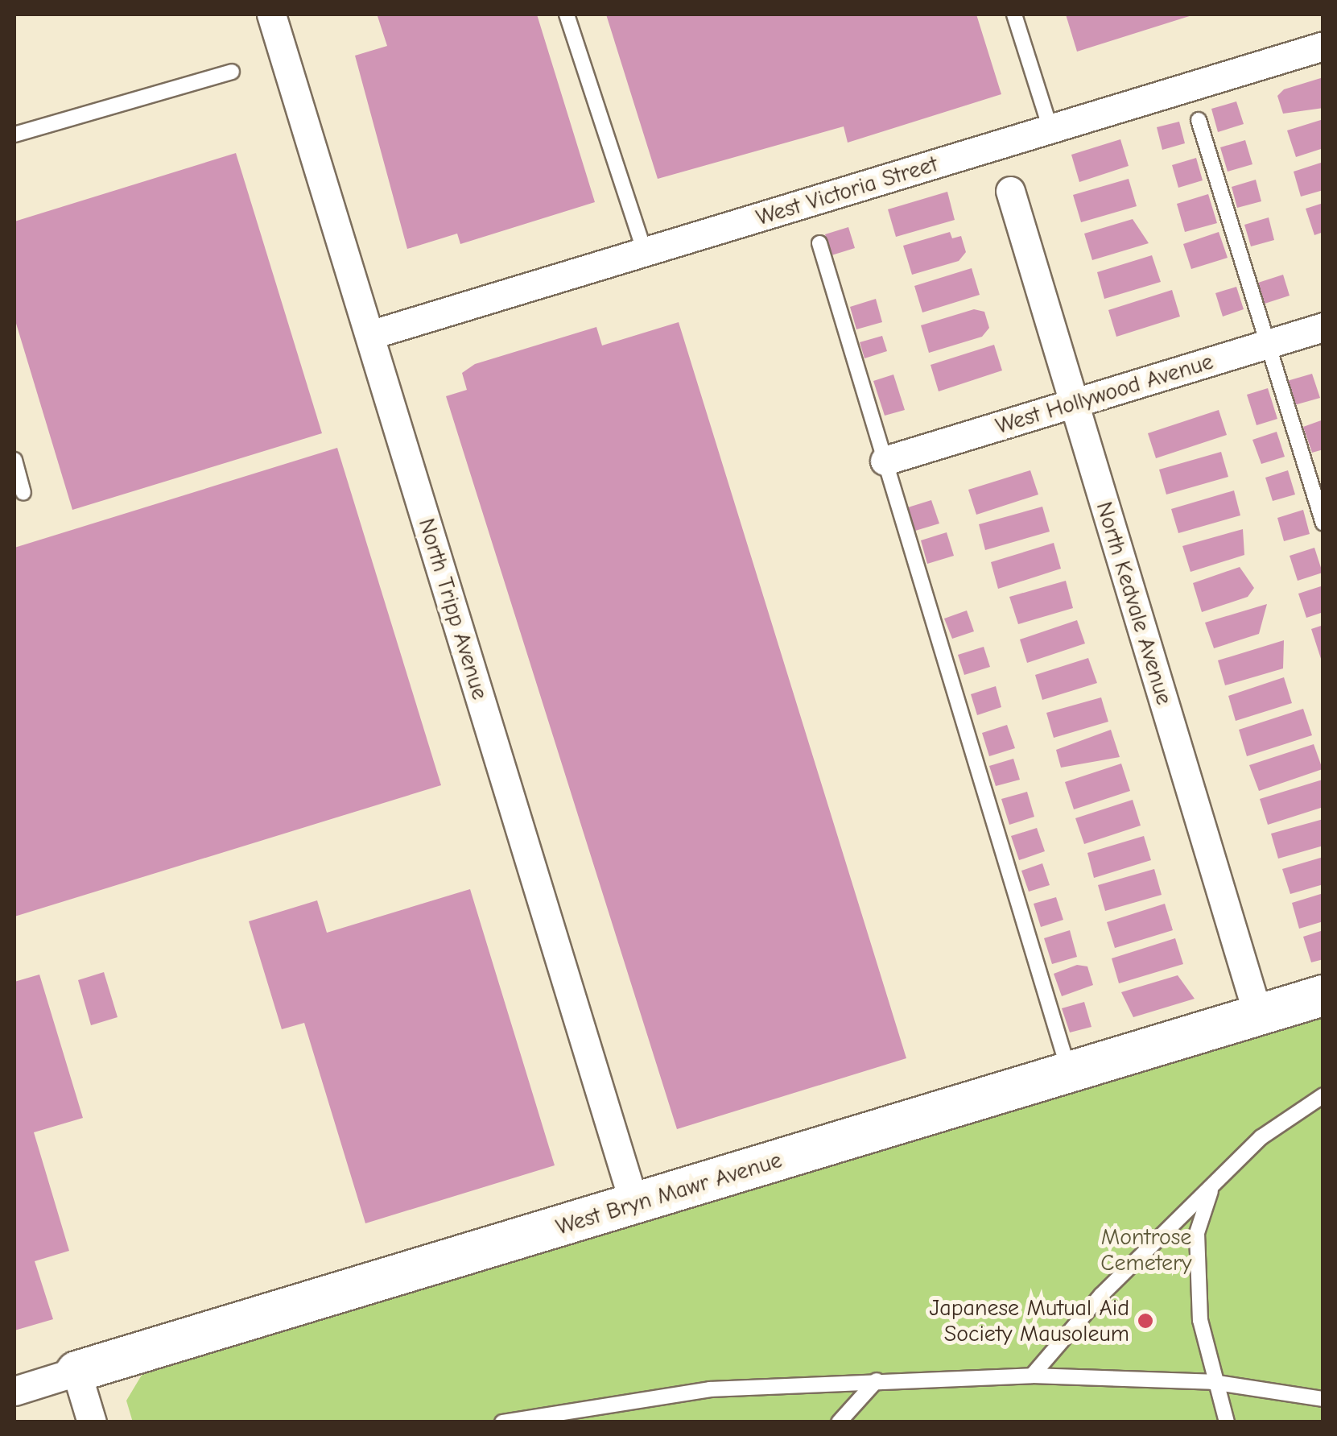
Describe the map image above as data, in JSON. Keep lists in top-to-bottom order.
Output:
{
  "streets": {
    "street": [
      "West Victoria Street",
      "West Hollywood Avenue",
      "North Kedvale Avenue",
      "North Tripp Avenue",
      "West Bryn Mawr Avenue"
    ]
  },
  "crossings": [
    ["West Victoria Street", "North Tripp Avenue"],
    ["West Hollywood Avenue", "North Kedvale Avenue"],
    ["North Kedvale Avenue", "West Bryn Mawr Avenue"],
    ["North Tripp Avenue", "West Bryn Mawr Avenue"]
  ],
  "parks": ["Montrose Cemetery"],
  "places": ["Japanese Mutual Aid Society Mausoleum"]
}
